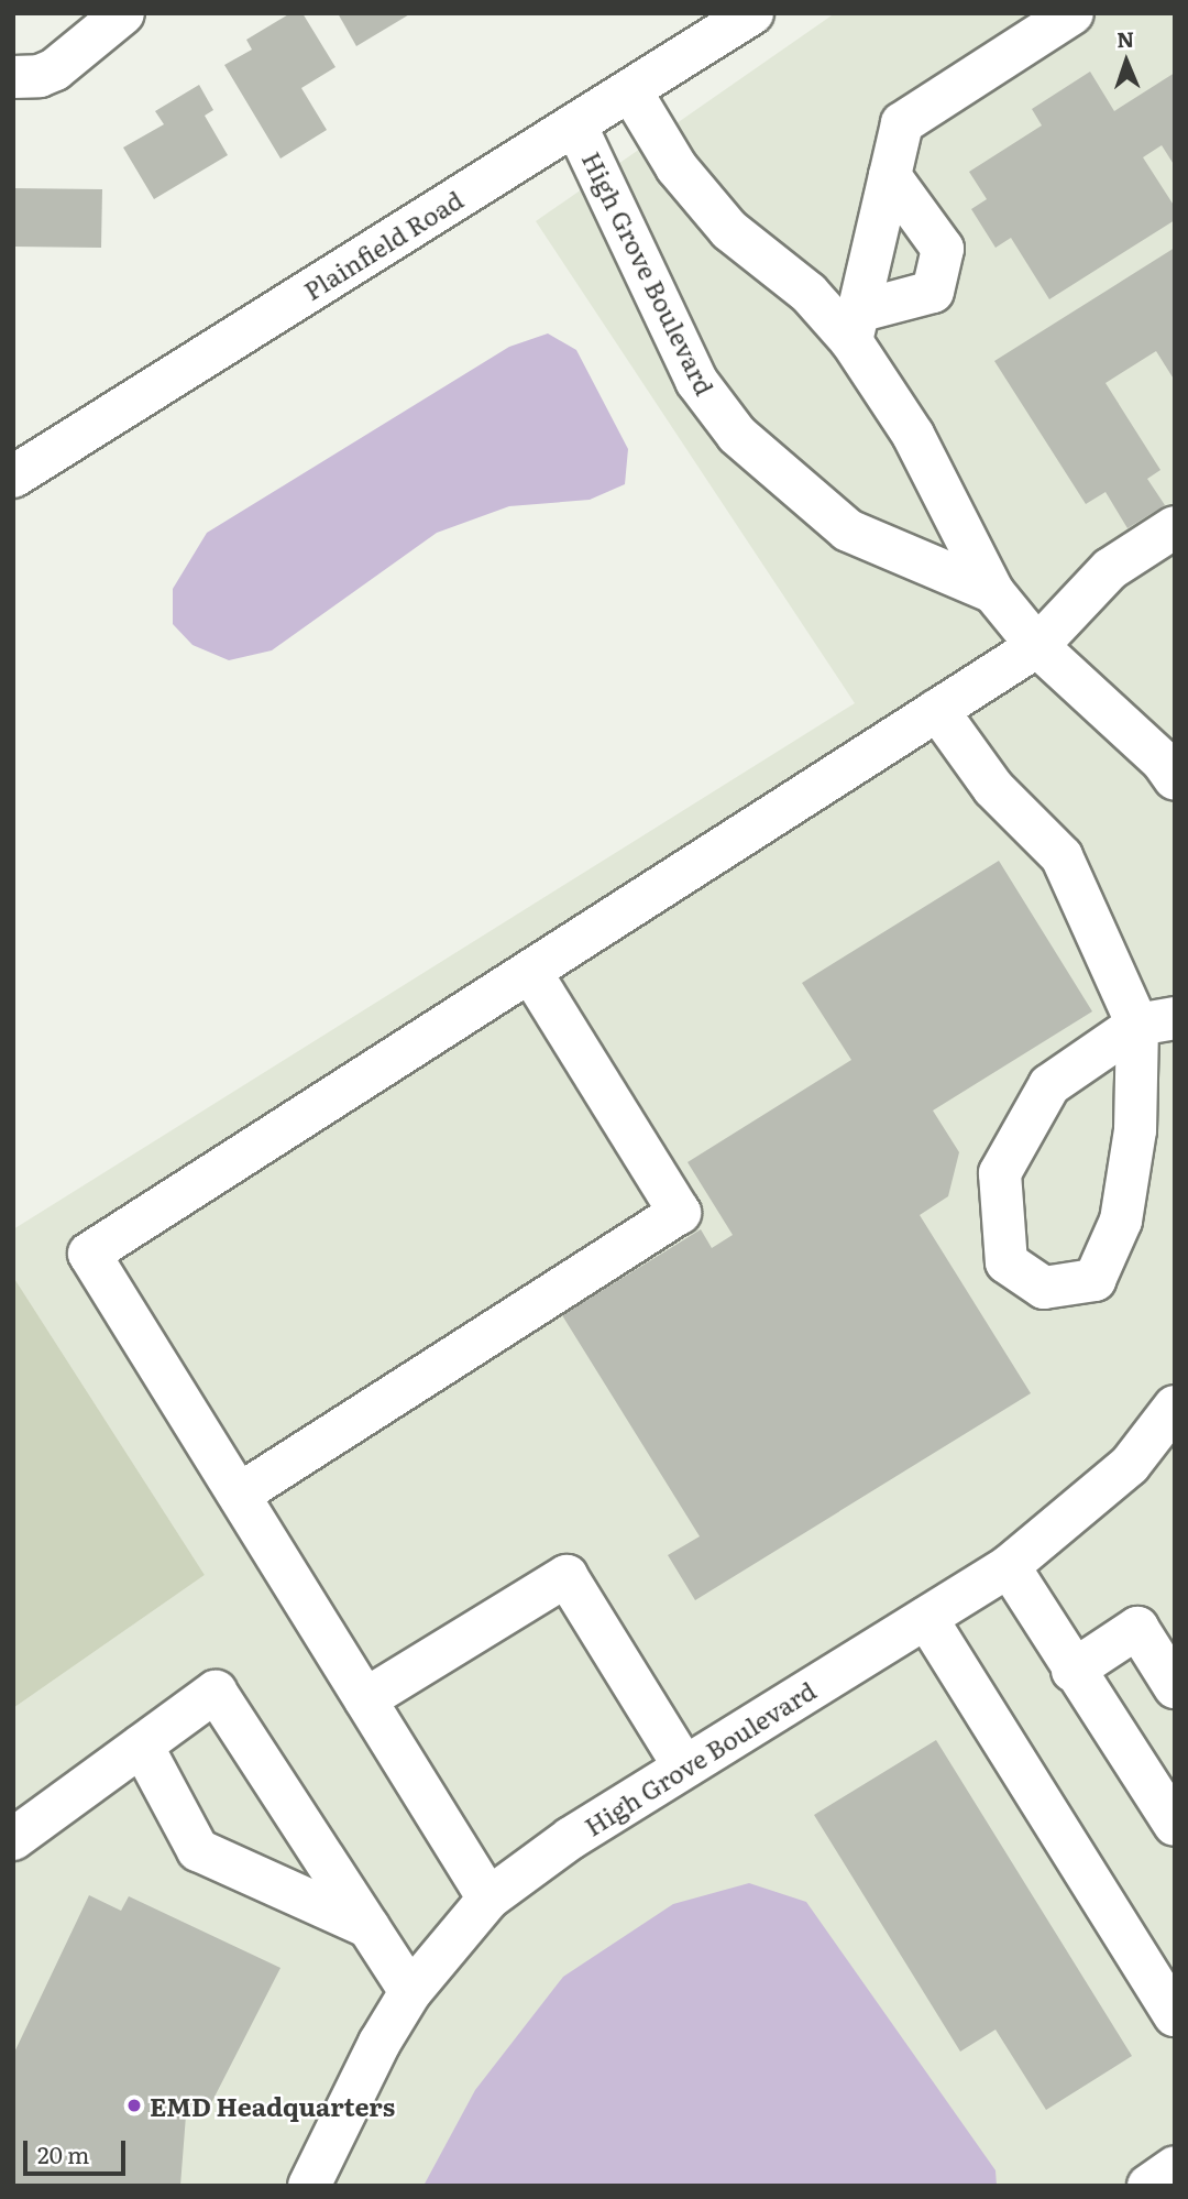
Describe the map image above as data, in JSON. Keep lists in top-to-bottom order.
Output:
{
  "streets": {
    "street": ["Plainfield Road", "High Grove Boulevard"]
  },
  "crossings": [
    ["Plainfield Road", "High Grove Boulevard"]
  ],
  "places": ["EMD Headquarters"],
  "scale_bar": "20 m",
  "north": "top"
}
